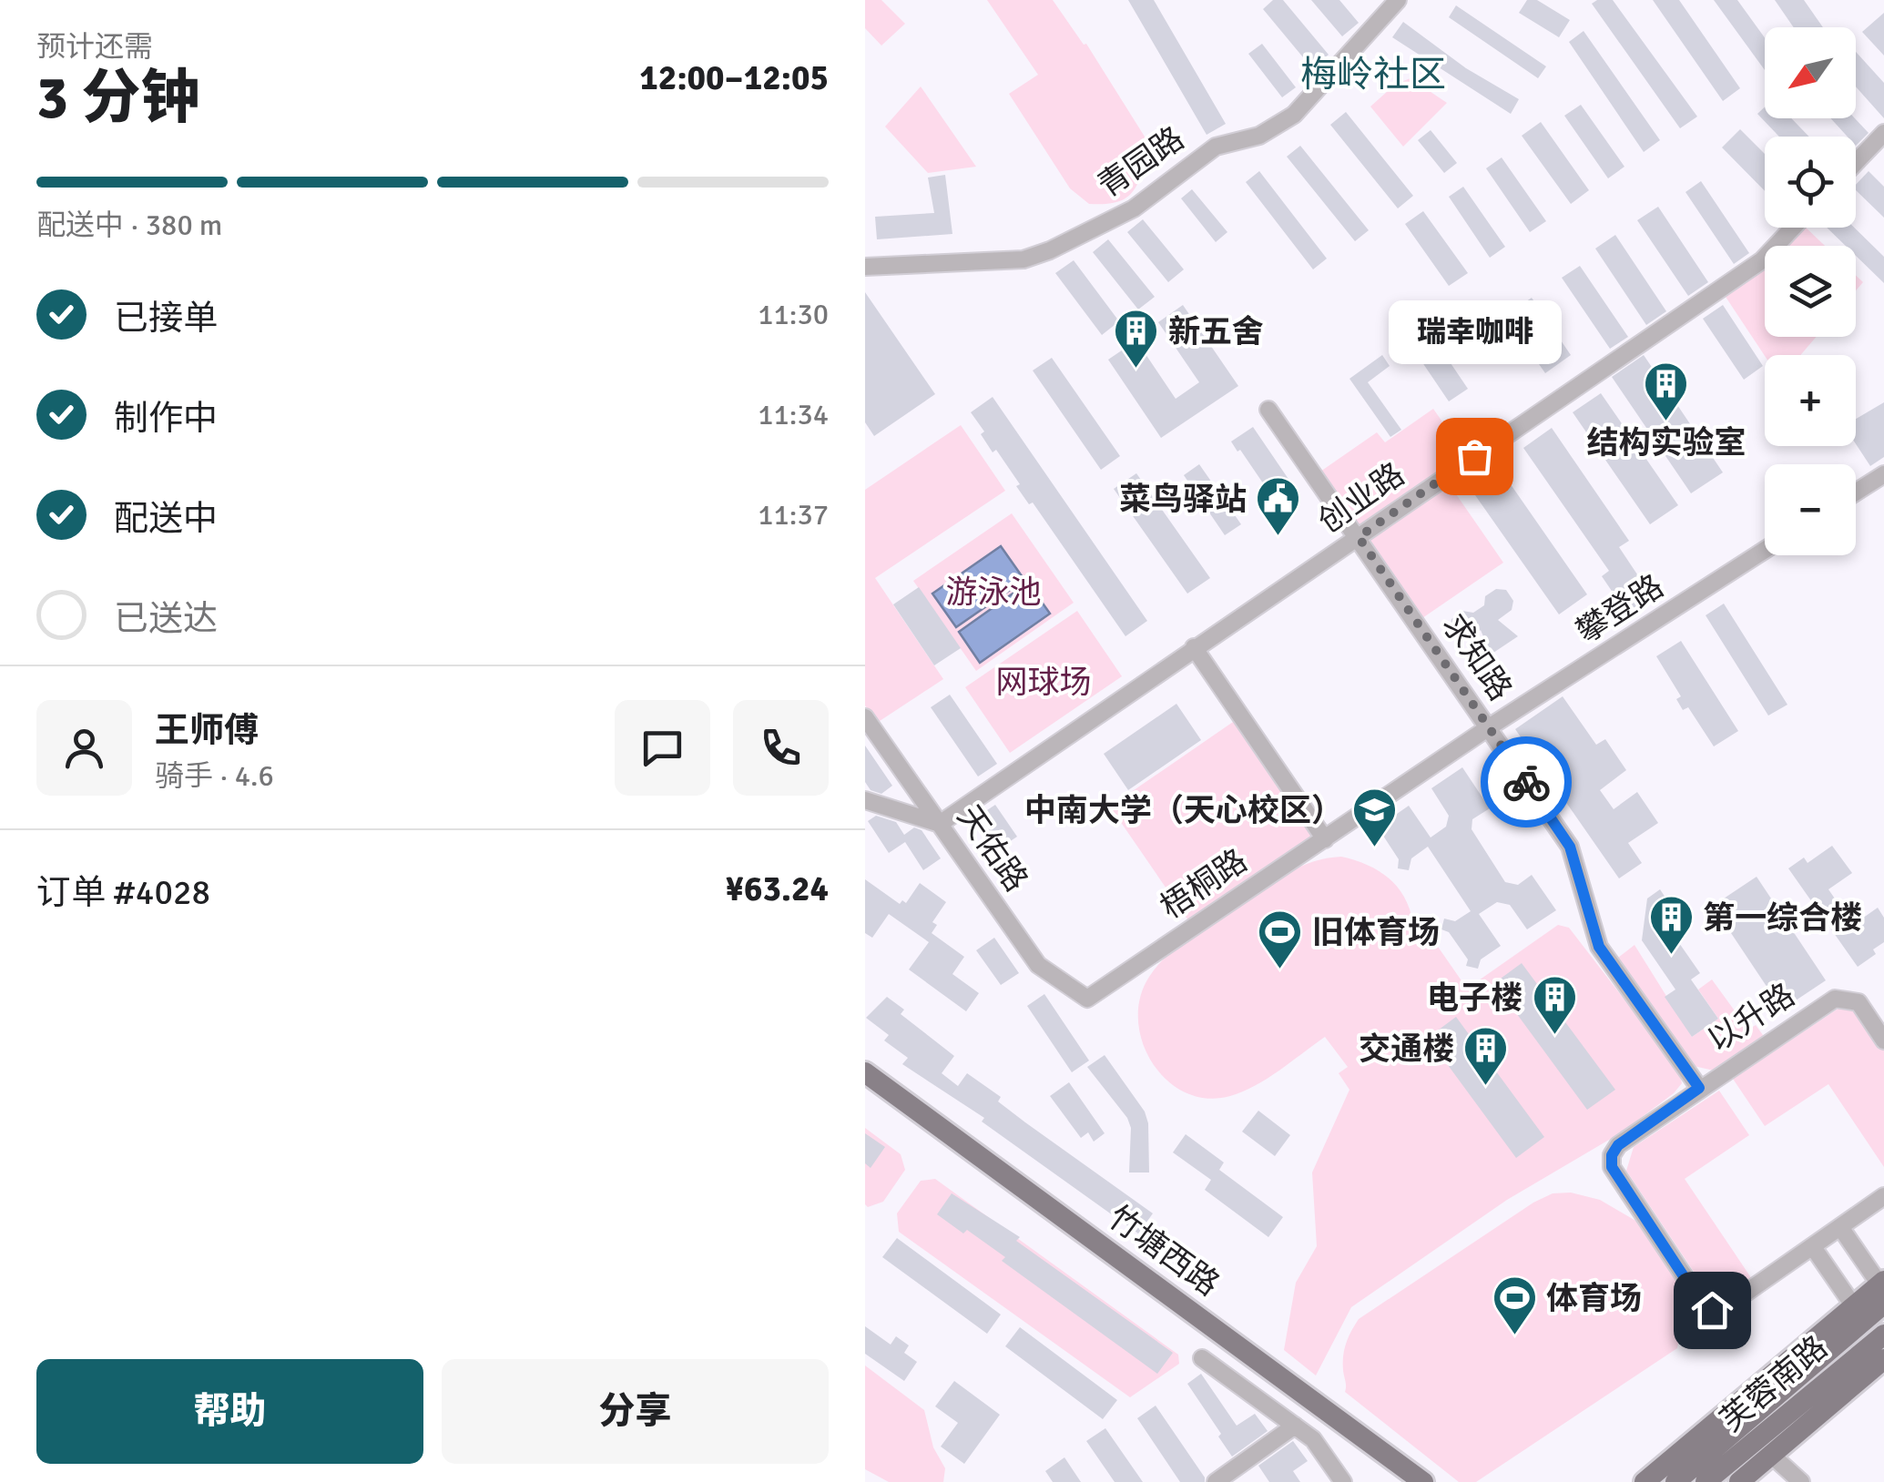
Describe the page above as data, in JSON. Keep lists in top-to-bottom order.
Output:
{
  "streets": {
    "main road": ["竹塘西路", "芙蓉南路"],
    "street": [
      "青园路",
      "创业路",
      "攀登路",
      "求知路",
      "天佑路",
      "梧桐路",
      "以升路"
    ]
  },
  "crossings": [
    ["创业路", "求知路"],
    ["创业路", "天佑路"],
    ["攀登路", "求知路"],
    ["攀登路", "梧桐路"],
    ["求知路", "梧桐路"],
    ["求知路", "以升路"],
    ["天佑路", "梧桐路"]
  ],
  "districts": ["梅岭社区"],
  "parks": ["游泳池", "网球场"],
  "places": {
    "building": [
      "新五舍",
      "结构实验室",
      "第一综合楼",
      "电子楼",
      "交通楼"
    ],
    "other": ["瑞幸咖啡"],
    "public building": ["菜鸟驿站"],
    "school or university": ["中南大学（天心校区）"],
    "sports": ["旧体育场", "体育场"]
  },
  "north": "bottom left",
  "page": {
    "heading": ["3 分钟", "预计还需", "12:00–12:05"],
    "panel": [
      "王师傅",
      "骑手 · 4.6",
      "订单 #4028",
      "¥63.24"
    ],
    "map_buttons": ["+", "−"],
    "bar": "配送中 · 380 m",
    "list": [
      ["已接单", "11:30"],
      ["制作中", "11:34"],
      ["配送中", "11:37"],
      "已送达"
    ],
    "bubble": "瑞幸咖啡",
    "buttons": ["帮助", "分享"]
  }
}
